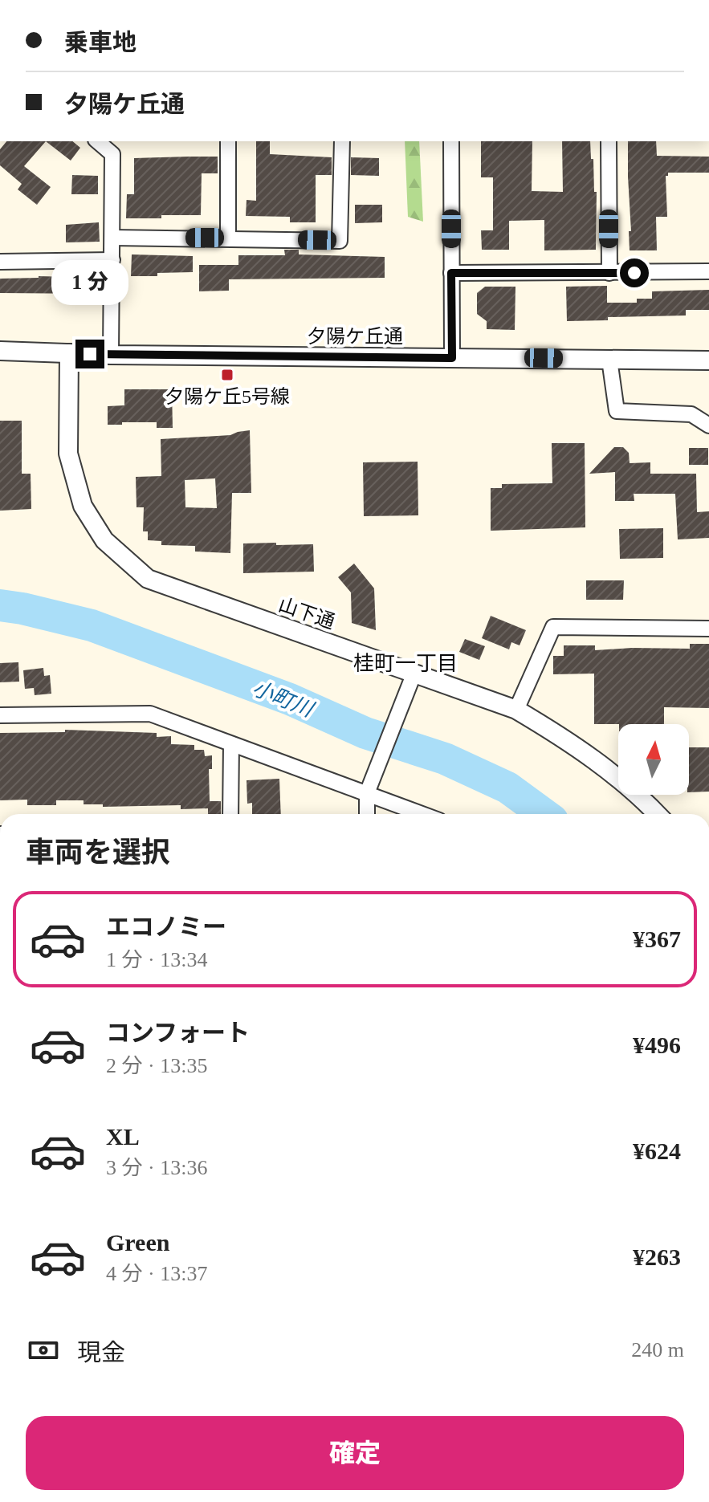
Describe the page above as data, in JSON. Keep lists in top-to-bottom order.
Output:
{
  "streets": {
    "street": ["夕陽ケ丘通", "山下通"]
  },
  "crossings": [
    ["夕陽ケ丘通", "山下通"]
  ],
  "districts": ["桂町一丁目"],
  "water": ["小町川"],
  "places": {
    "transit": ["夕陽ケ丘5号線"]
  },
  "north": "top",
  "page": {
    "banner": ["乗車地", "夕陽ケ丘通"],
    "bubble": "1 分",
    "heading": "車両を選択",
    "list": [
      {
        "name": "エコノミー",
        "note": "1 分 · 13:34",
        "value": "¥367"
      },
      {
        "name": "コンフォート",
        "note": "2 分 · 13:35",
        "value": "¥496"
      },
      {
        "name": "XL",
        "note": "3 分 · 13:36",
        "value": "¥624"
      },
      {
        "name": "Green",
        "note": "4 分 · 13:37",
        "value": "¥263"
      }
    ],
    "pay": ["現金", "240 m"],
    "buttons": "確定"
  }
}
